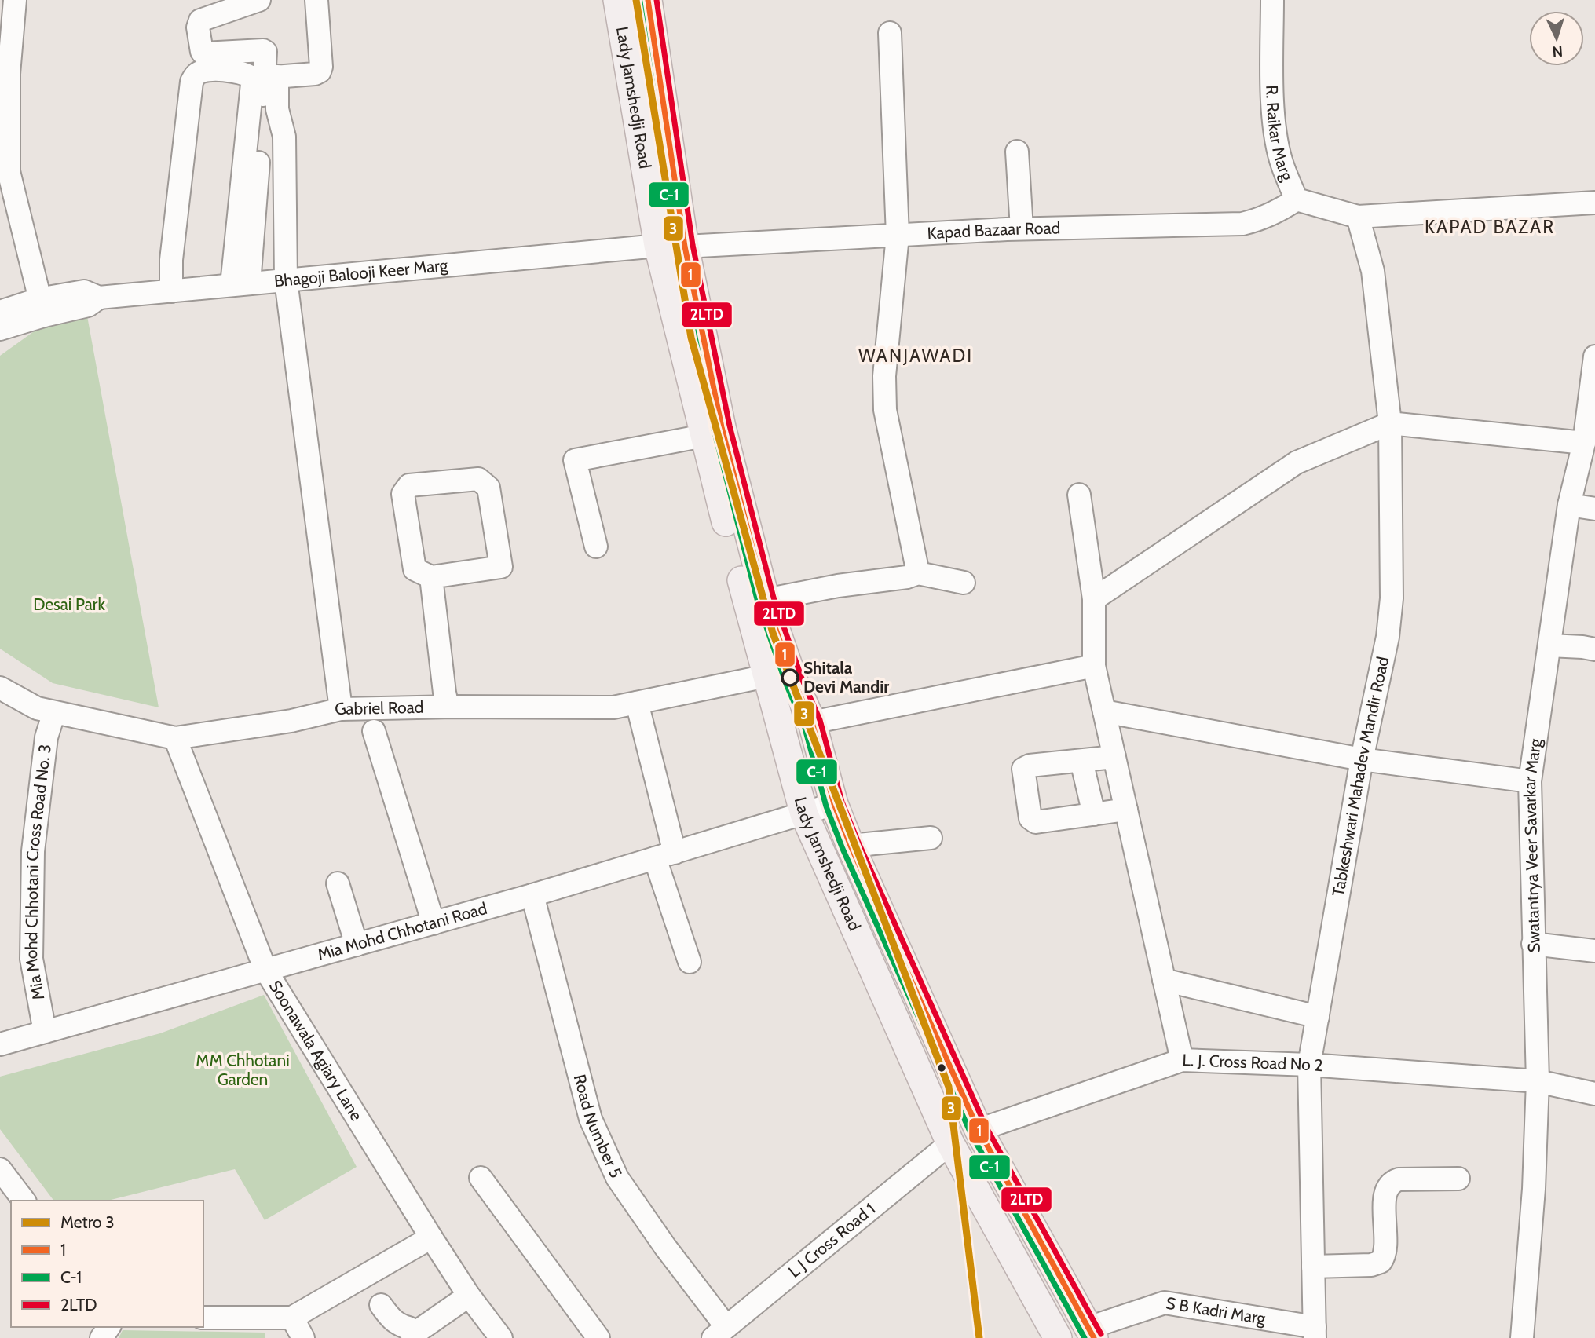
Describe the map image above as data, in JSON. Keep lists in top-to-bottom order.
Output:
{
  "streets": {
    "main road": ["Lady Jamshedji Road"],
    "street": [
      "R. Raikar Marg",
      "Kapad Bazaar Road",
      "Bhagoji Balooji Keer Marg",
      "Gabriel Road",
      "Tabkeshwari Mahadev Mandir Road",
      "Swatantrya Veer Savarkar Marg",
      "Mia Mohd Chhotani Cross Road No. 3",
      "Mia Mohd Chhotani Road",
      "Soonawala Agiary Lane",
      "L. J. Cross Road No 2",
      "Road Number 5",
      "L J Cross Road 1",
      "S B Kadri Marg"
    ]
  },
  "crossings": [
    ["Lady Jamshedji Road", "Kapad Bazaar Road"],
    ["Lady Jamshedji Road", "Bhagoji Balooji Keer Marg"],
    ["Lady Jamshedji Road", "Gabriel Road"],
    ["Lady Jamshedji Road", "Mia Mohd Chhotani Road"],
    ["Lady Jamshedji Road", "L. J. Cross Road No 2"],
    ["Lady Jamshedji Road", "L J Cross Road 1"],
    ["Lady Jamshedji Road", "S B Kadri Marg"],
    ["R. Raikar Marg", "Kapad Bazaar Road"],
    ["R. Raikar Marg", "Tabkeshwari Mahadev Mandir Road"],
    ["Kapad Bazaar Road", "Bhagoji Balooji Keer Marg"],
    ["Gabriel Road", "Mia Mohd Chhotani Cross Road No. 3"],
    ["Gabriel Road", "Soonawala Agiary Lane"],
    ["Tabkeshwari Mahadev Mandir Road", "L. J. Cross Road No 2"],
    ["Tabkeshwari Mahadev Mandir Road", "S B Kadri Marg"],
    ["Swatantrya Veer Savarkar Marg", "L. J. Cross Road No 2"],
    ["Mia Mohd Chhotani Cross Road No. 3", "Mia Mohd Chhotani Road"],
    ["Mia Mohd Chhotani Road", "Soonawala Agiary Lane"],
    ["Mia Mohd Chhotani Road", "Road Number 5"],
    ["Road Number 5", "L J Cross Road 1"]
  ],
  "districts": ["KAPAD BAZAR", "WANJAWADI"],
  "parks": ["Desai Park", "MM Chhotani Garden"],
  "places": ["Shitala Devi Mandir"],
  "lines": [
    "metro line 3",
    "transit line 1",
    "transit line 2LTD",
    "transit line C-1"
  ],
  "legend": [
    "Metro 3",
    "1",
    "C-1",
    "2LTD"
  ],
  "north": "bottom"
}
